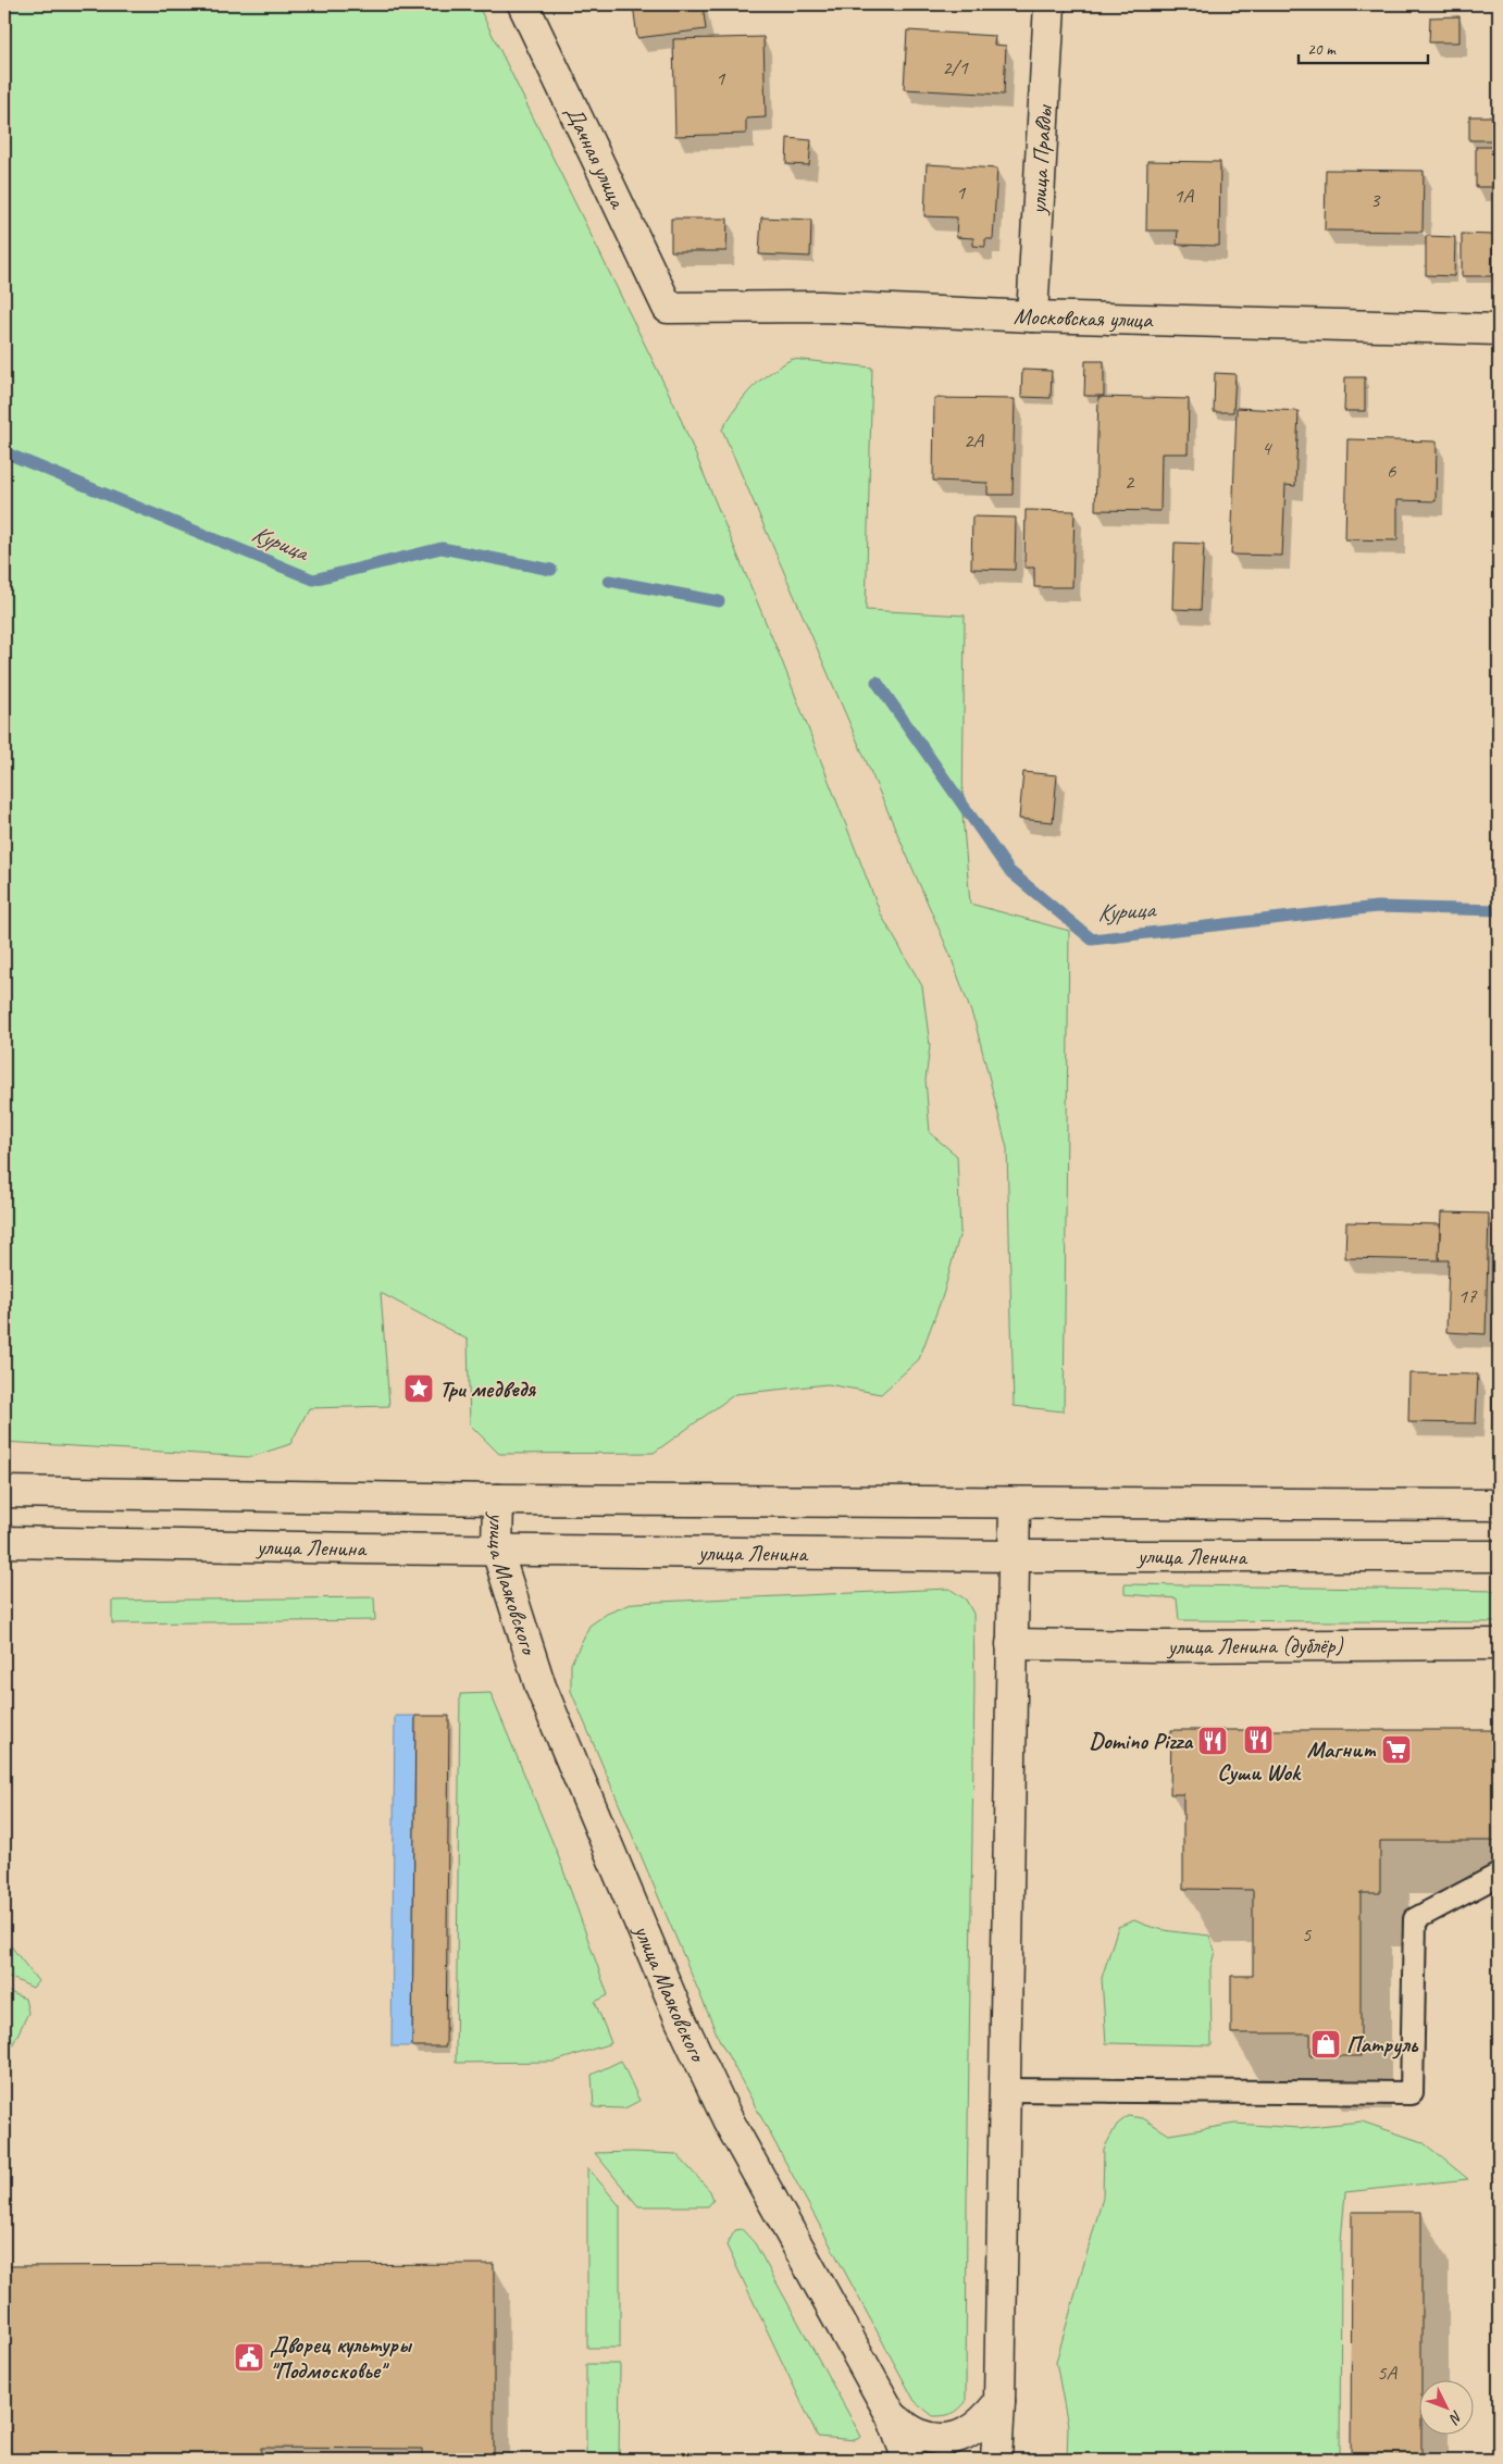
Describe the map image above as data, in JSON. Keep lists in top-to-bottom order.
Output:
{
  "streets": {
    "street": [
      "Дачная улица",
      "улица Правды",
      "Московская улица",
      "улица Ленина",
      "улица Маяковского",
      "улица Ленина (дублёр)"
    ]
  },
  "crossings": [
    ["Дачная улица", "Московская улица"],
    ["улица Правды", "Московская улица"],
    ["улица Ленина", "улица Маяковского"]
  ],
  "water": ["Курица"],
  "places": {
    "place": ["Три медведя"],
    "restaurant": ["Суши Wok", "Domino Pizza"],
    "supermarket": ["Магнит"],
    "shop": ["Патруль"],
    "public building": ["Дворец культуры \"Подмосковье\""]
  },
  "house_numbers": [
    "2/1",
    "1",
    "1",
    "1А",
    "3",
    "2А",
    "4",
    "6",
    "2",
    "17",
    "5",
    "5А"
  ],
  "scale_bar": "20 m",
  "north": "bottom right"
}
